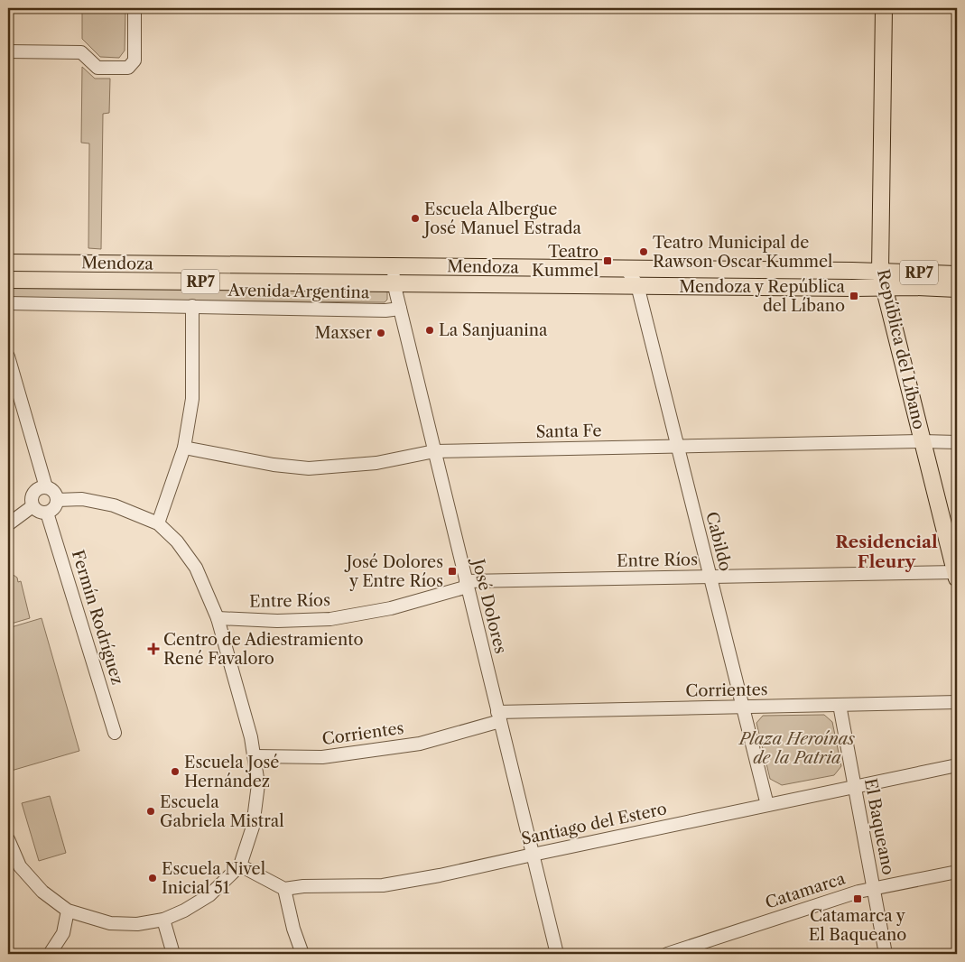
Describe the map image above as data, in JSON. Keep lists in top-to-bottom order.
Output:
{
  "streets": {
    "main road": ["Mendoza", "RP7", "República del Líbano"],
    "street": [
      "Avenida Argentina",
      "Santa Fe",
      "Cabildo",
      "Entre Ríos",
      "José Dolores",
      "Fermín Rodríguez",
      "Corrientes",
      "Santiago del Estero",
      "El Baqueano",
      "Catamarca"
    ]
  },
  "crossings": [
    ["Mendoza", "República del Líbano"],
    ["Mendoza", "Cabildo"],
    ["Mendoza", "José Dolores"],
    ["Avenida Argentina", "José Dolores"],
    ["República del Líbano", "Santa Fe"],
    ["República del Líbano", "Entre Ríos"],
    ["Santa Fe", "Cabildo"],
    ["Santa Fe", "José Dolores"],
    ["Cabildo", "Entre Ríos"],
    ["Cabildo", "Corrientes"],
    ["Cabildo", "Santiago del Estero"],
    ["Entre Ríos", "José Dolores"],
    ["José Dolores", "Corrientes"],
    ["José Dolores", "Santiago del Estero"],
    ["Corrientes", "El Baqueano"],
    ["Santiago del Estero", "El Baqueano"],
    ["El Baqueano", "Catamarca"]
  ],
  "districts": ["Residencial Fleury"],
  "parks": ["Plaza Heroínas de la Patria"],
  "places": {
    "other": [
      "Escuela Albergue José Manuel Estrada",
      "Teatro Municipal de Rawson Oscar Kummel",
      "La Sanjuanina",
      "Maxser",
      "Escuela José Hernández",
      "Escuela Gabriela Mistral",
      "Escuela Nivel Inicial 51"
    ],
    "transit": [
      "Teatro Kummel",
      "Mendoza y República del Líbano",
      "José Dolores y Entre Ríos",
      "Catamarca y El Baqueano"
    ],
    "health": ["Centro de Adiestramiento René Favaloro"]
  }
}
